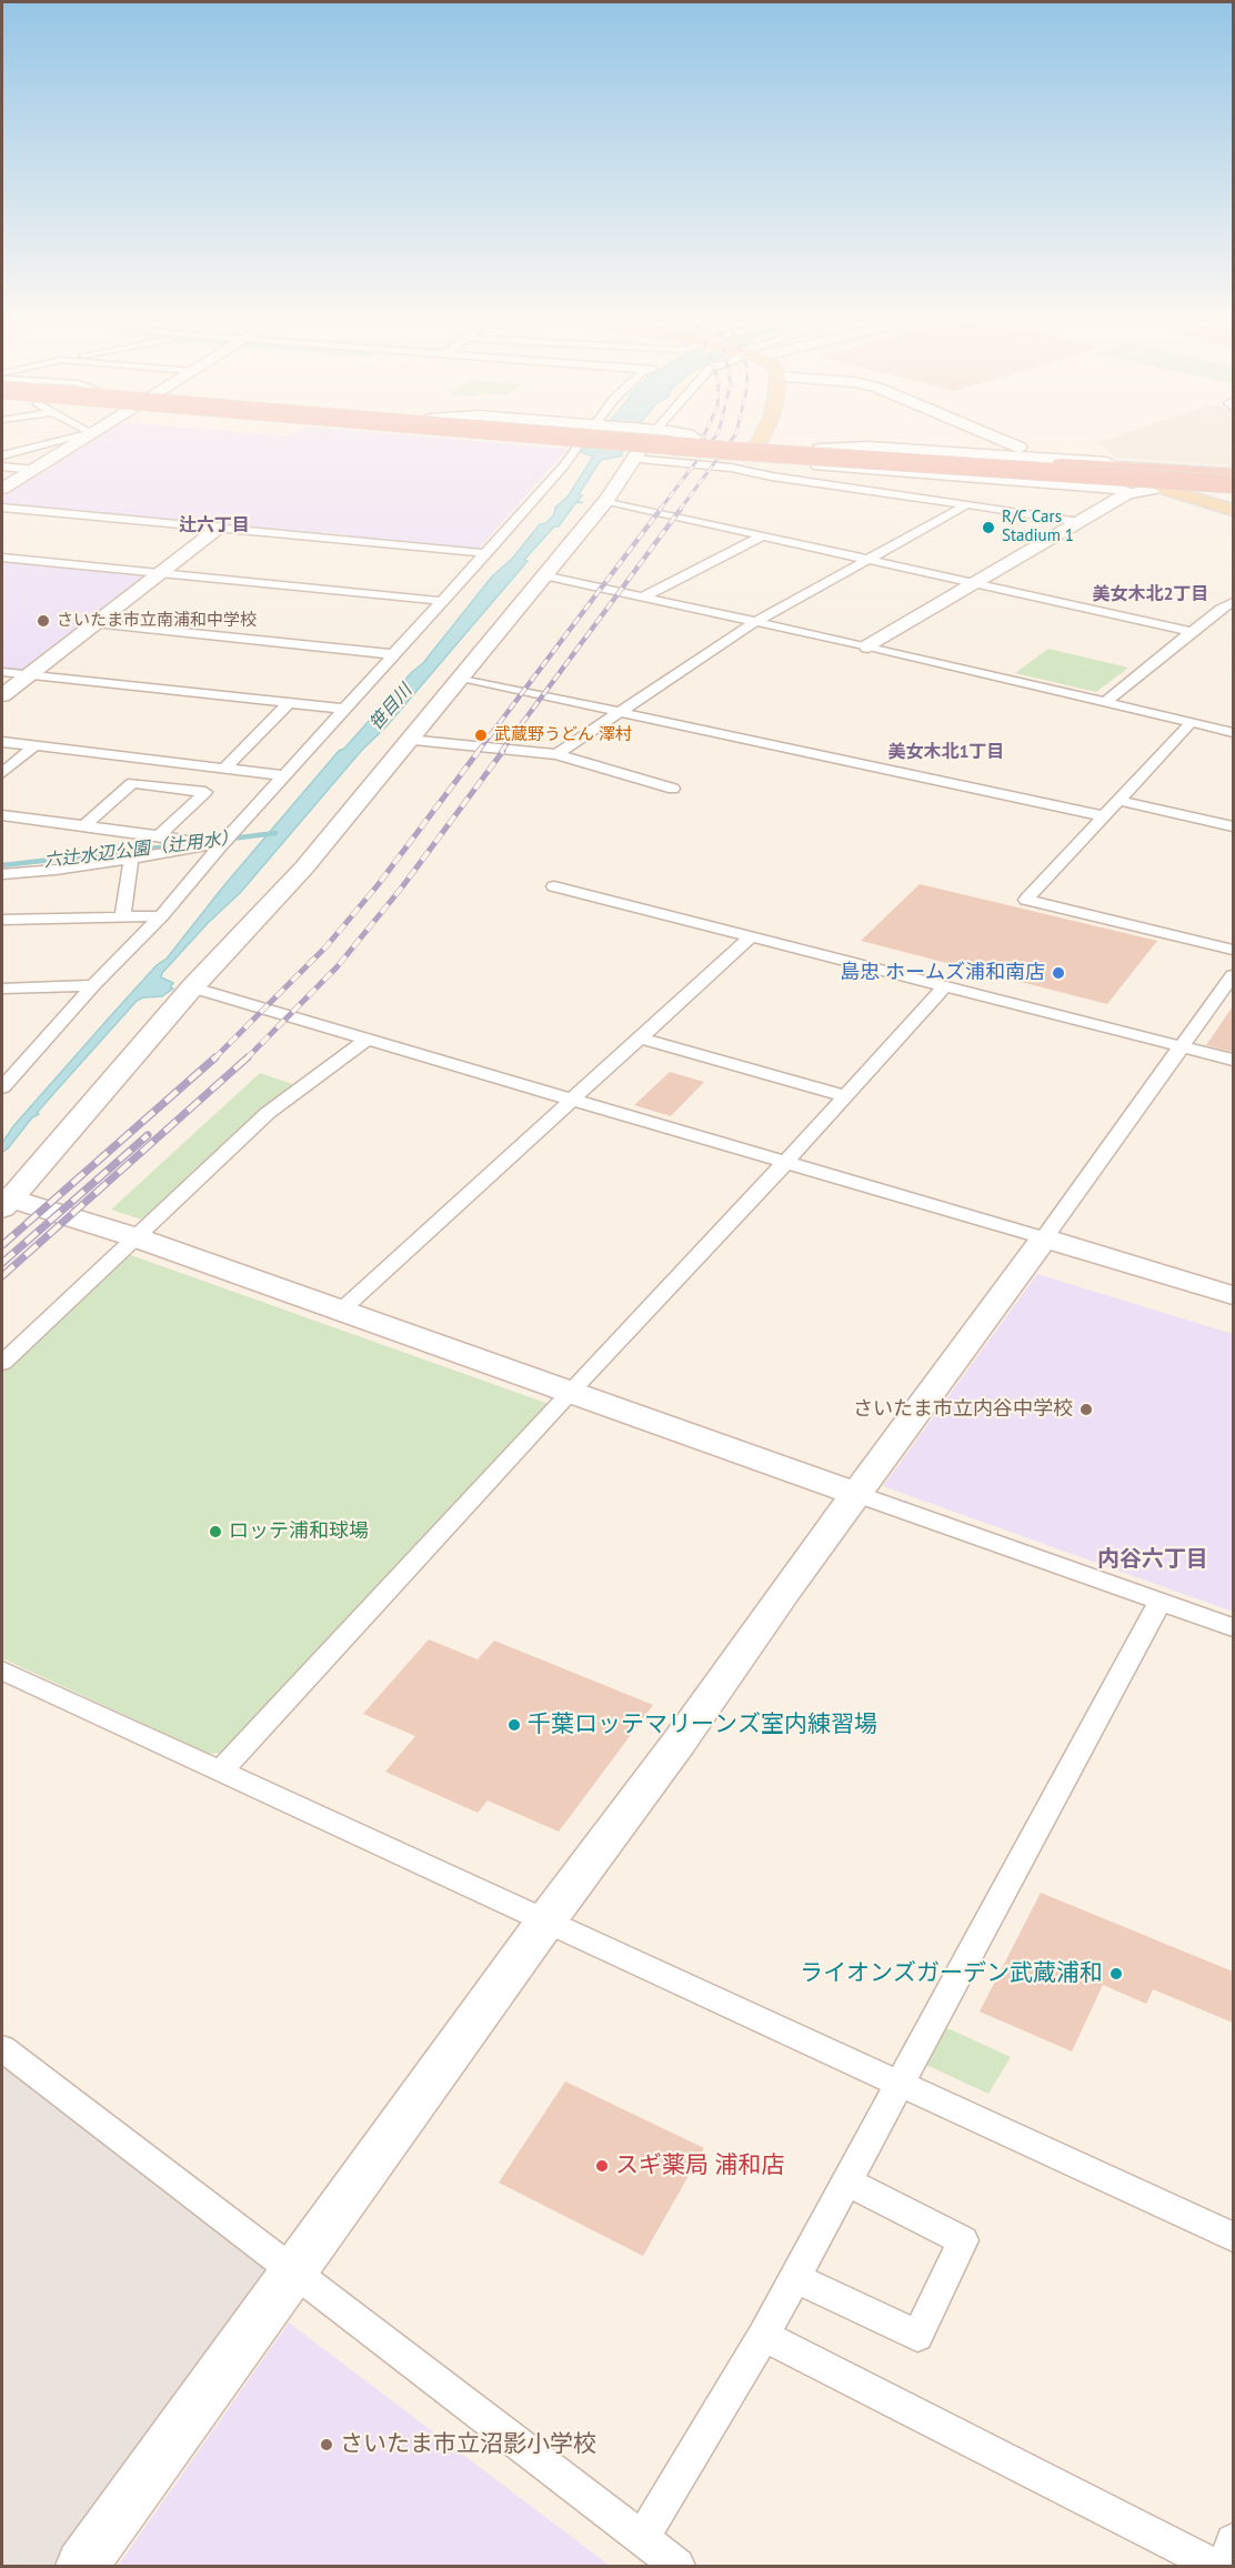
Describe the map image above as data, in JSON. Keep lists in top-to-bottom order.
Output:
{
  "districts": [
    "辻六丁目",
    "美女木北2丁目",
    "美女木北1丁目",
    "内谷六丁目"
  ],
  "water": ["笹目川", "六辻水辺公園（辻用水）"],
  "places": [
    "R/C Cars Stadium 1",
    "さいたま市立南浦和中学校",
    "武蔵野うどん 澤村",
    "島忠 ホームズ浦和南店",
    "さいたま市立内谷中学校",
    "ロッテ浦和球場",
    "千葉ロッテマリーンズ室内練習場",
    "ライオンズガーデン武蔵浦和",
    "スギ薬局 浦和店",
    "さいたま市立沼影小学校"
  ]
}
